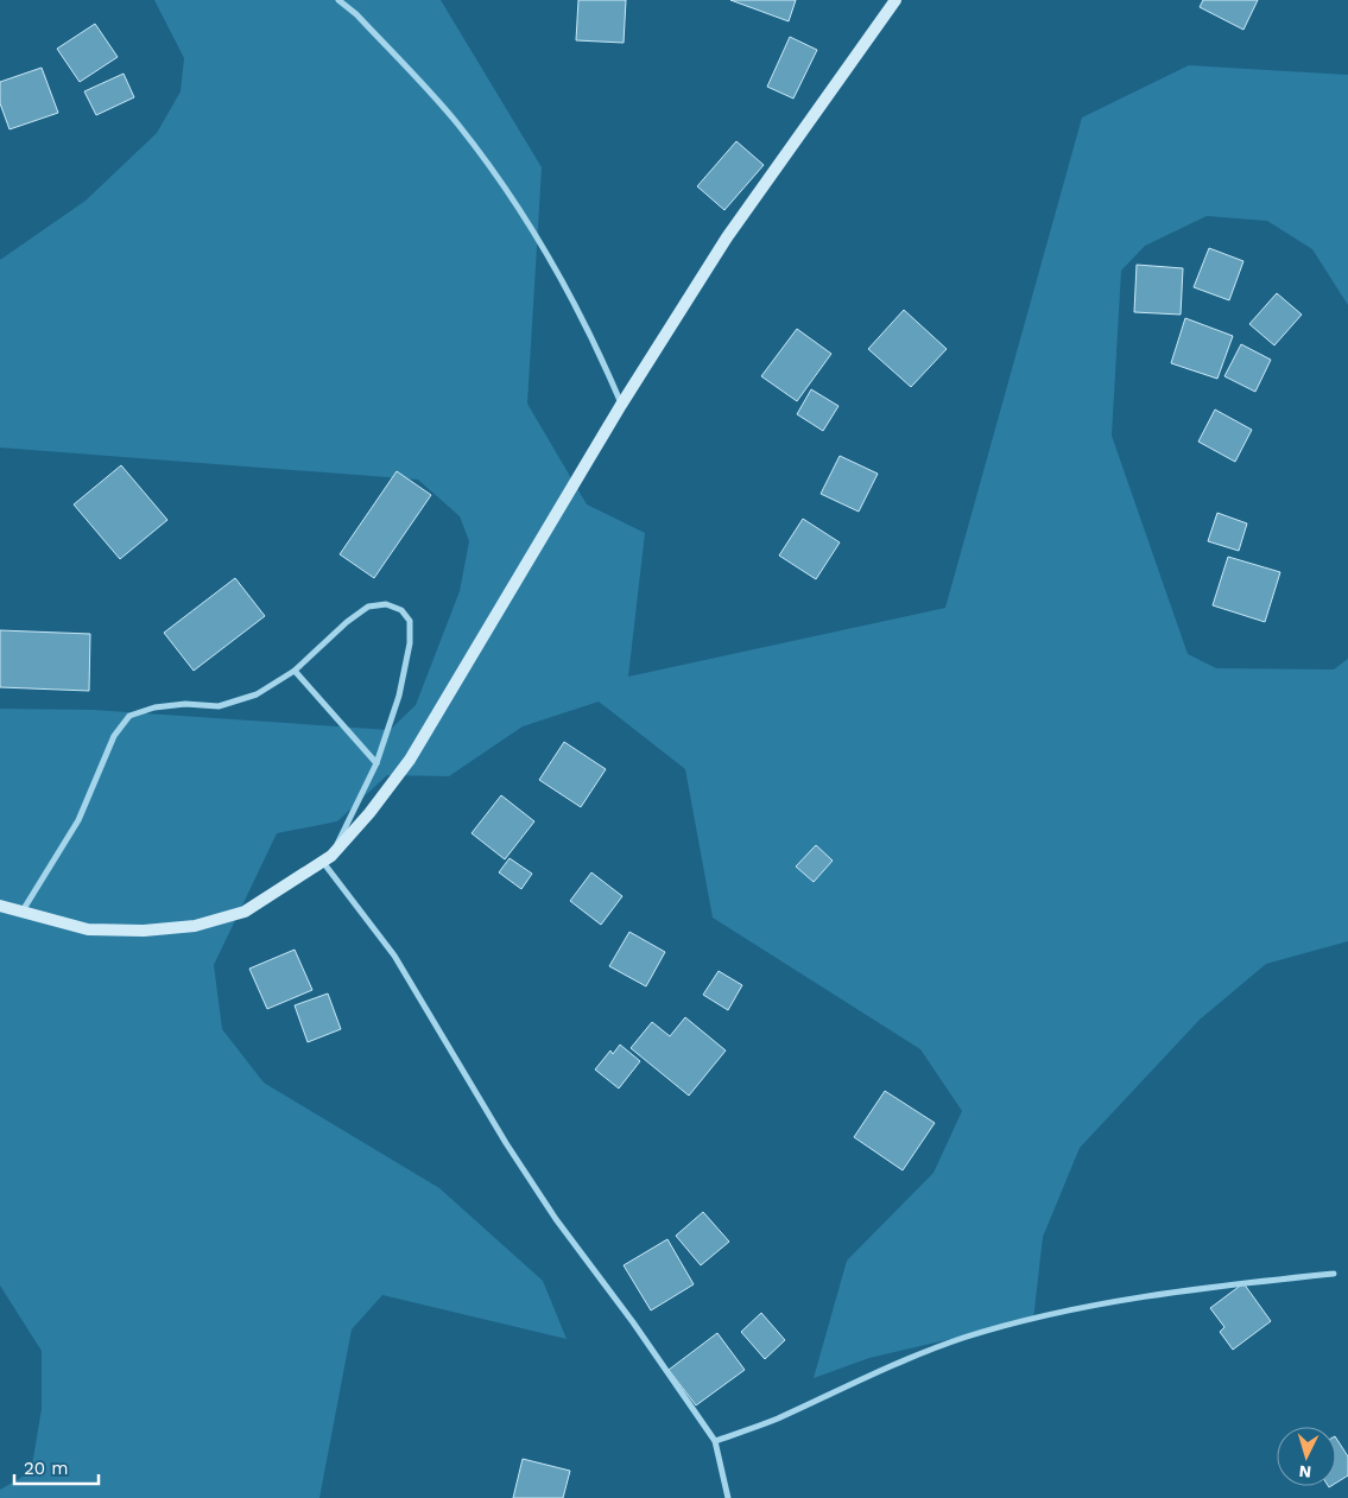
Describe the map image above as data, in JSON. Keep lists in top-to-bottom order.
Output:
{
  "scale_bar": "20 m",
  "north": "bottom"
}
